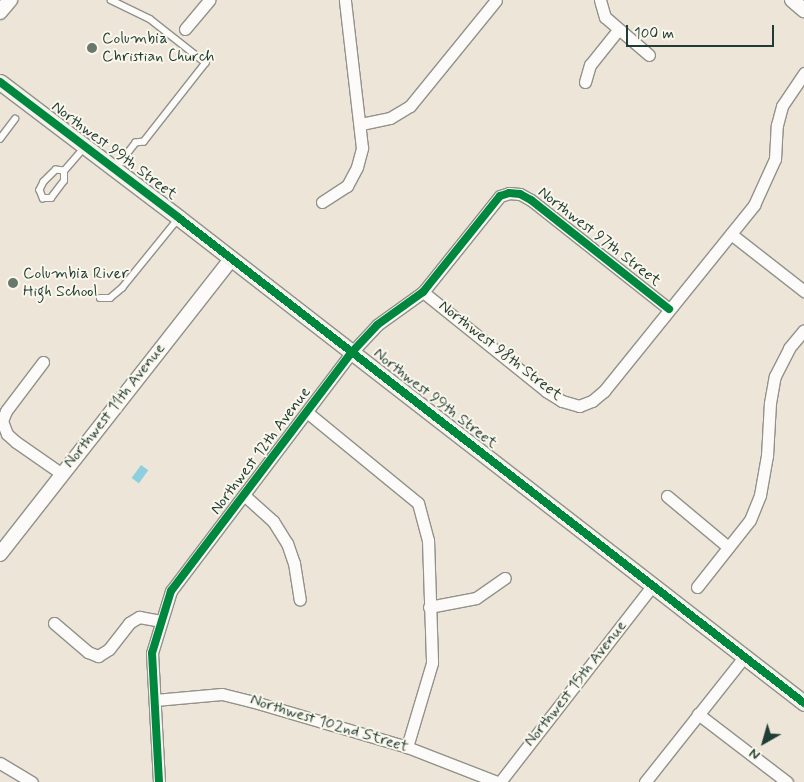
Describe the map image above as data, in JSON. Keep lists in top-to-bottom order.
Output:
{
  "streets": {
    "main road": ["Northwest 99th Street"],
    "street": [
      "Northwest 97th Street",
      "Northwest 98th Street",
      "Northwest 11th Avenue",
      "Northwest 12th Avenue",
      "Northwest 15th Avenue",
      "Northwest 102nd Street"
    ]
  },
  "crossings": [
    ["Northwest 99th Street", "Northwest 11th Avenue"],
    ["Northwest 99th Street", "Northwest 12th Avenue"],
    ["Northwest 99th Street", "Northwest 15th Avenue"],
    ["Northwest 97th Street", "Northwest 98th Street"],
    ["Northwest 97th Street", "Northwest 12th Avenue"],
    ["Northwest 98th Street", "Northwest 12th Avenue"],
    ["Northwest 12th Avenue", "Northwest 102nd Street"],
    ["Northwest 15th Avenue", "Northwest 102nd Street"]
  ],
  "places": ["Columbia Christian Church", "Columbia River High School"],
  "scale_bar": "100 m",
  "north": "bottom left"
}
